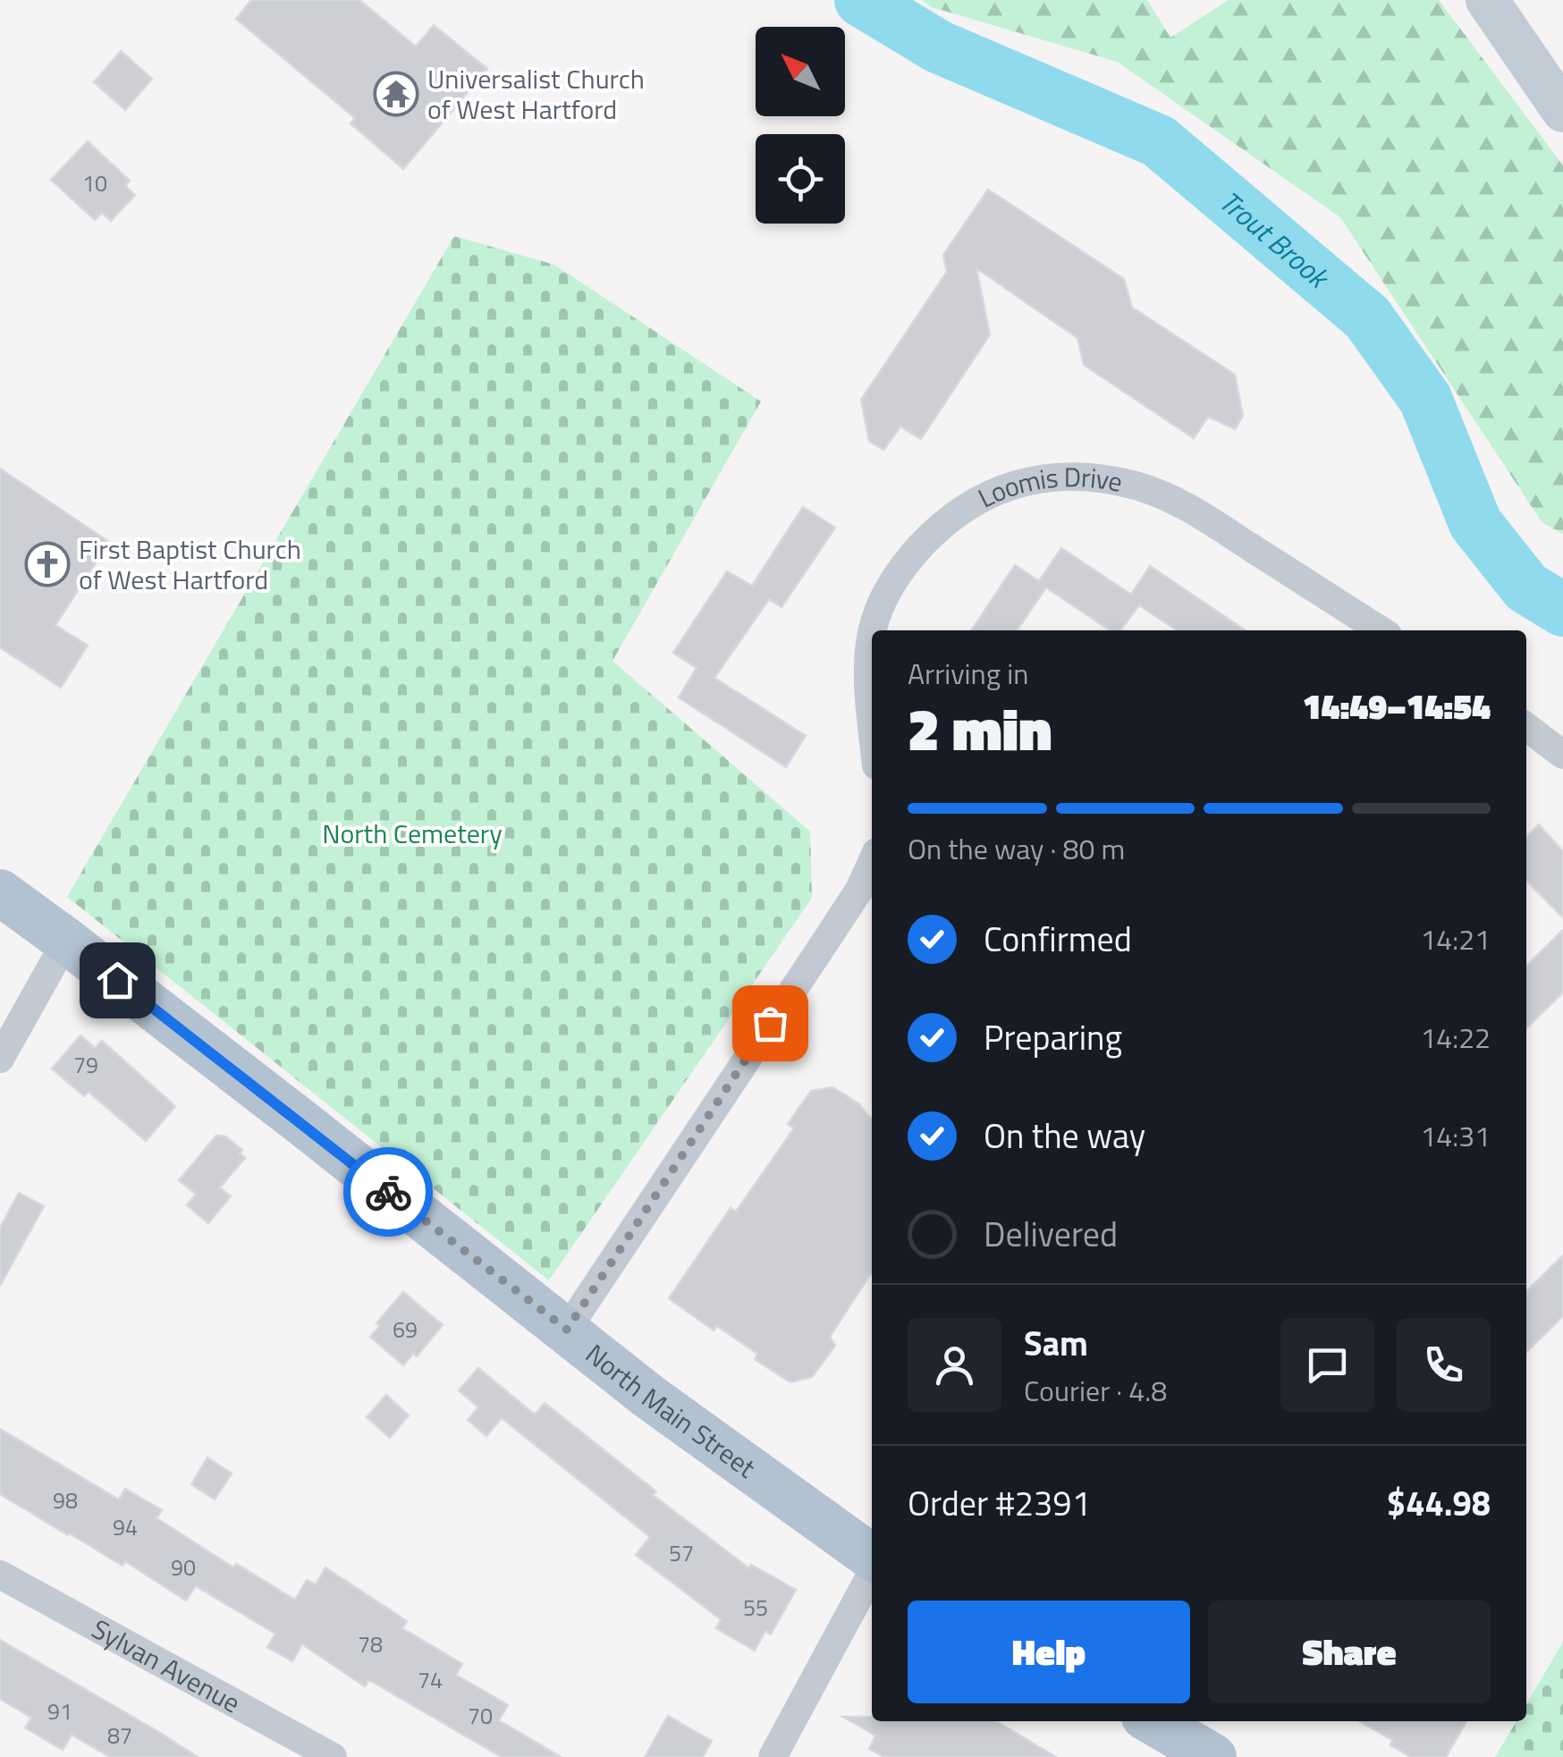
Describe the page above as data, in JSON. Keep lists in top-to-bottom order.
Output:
{
  "streets": {
    "main road": ["North Main Street"],
    "street": ["Loomis Drive", "Sylvan Avenue"]
  },
  "water": ["Trout Brook"],
  "parks": ["North Cemetery"],
  "places": {
    "temple": ["Universalist Church of West Hartford"],
    "church": ["First Baptist Church of West Hartford"]
  },
  "house_numbers": [
    "10",
    "79",
    "69",
    "98",
    "94",
    "57",
    "90",
    "55",
    "78",
    "74",
    "91",
    "70",
    "87"
  ],
  "north": "top left",
  "page": {
    "heading": ["2 min", "Arriving in", "14:49–14:54"],
    "panel": [
      "Sam",
      "Courier · 4.8",
      "Order #2391",
      "$44.98"
    ],
    "bar": "On the way · 80 m",
    "list": [
      ["Confirmed", "14:21"],
      ["Preparing", "14:22"],
      ["On the way", "14:31"],
      "Delivered"
    ],
    "buttons": ["Help", "Share"]
  }
}
